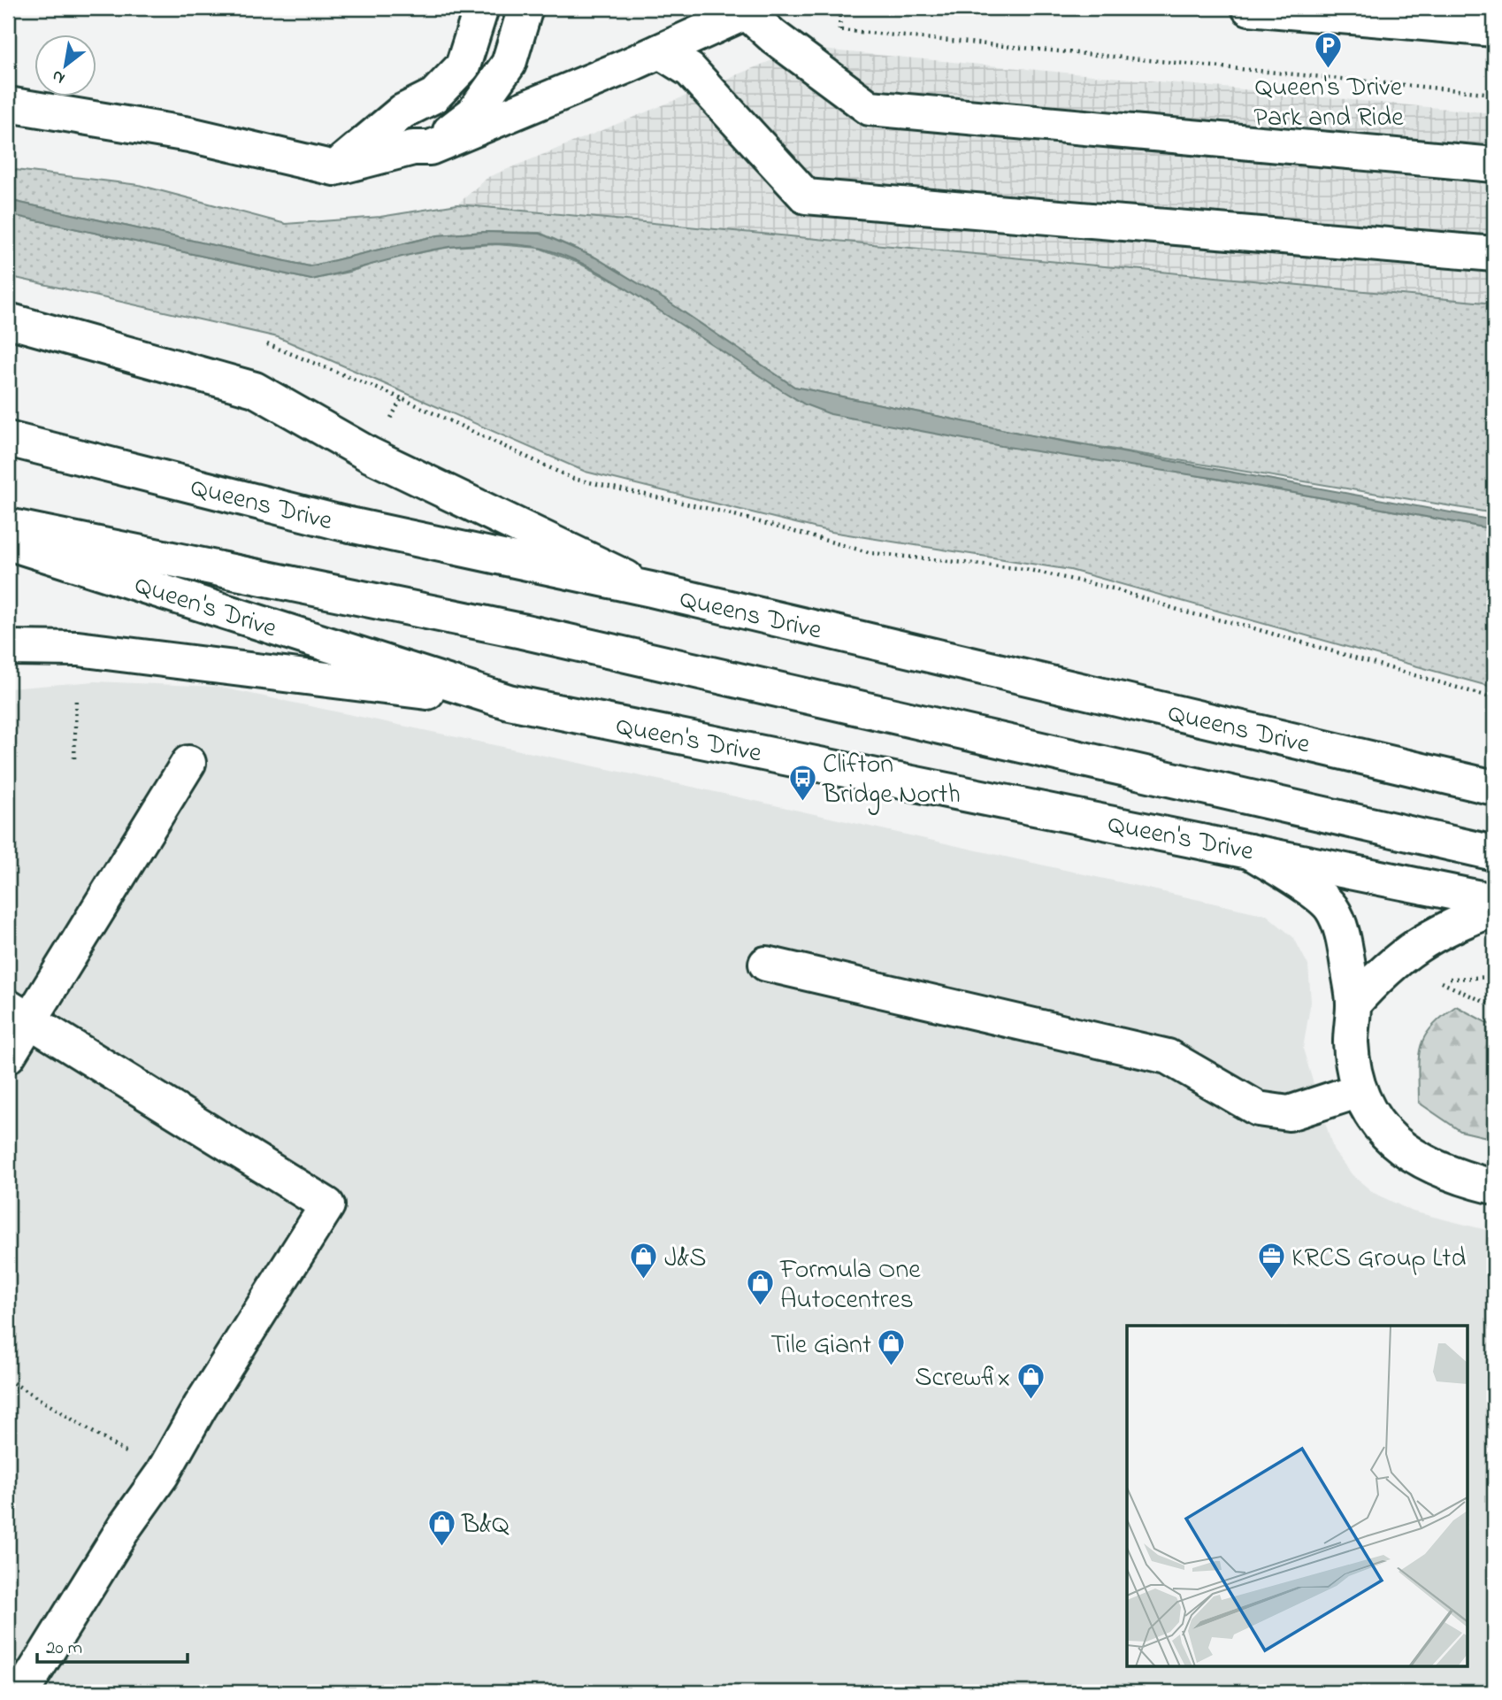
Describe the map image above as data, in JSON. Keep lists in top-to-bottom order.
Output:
{
  "streets": {
    "main road": ["Queens Drive", "Queen's Drive"]
  },
  "places": {
    "parking": ["Queen's Drive Park and Ride"],
    "bus stop": ["Clifton Bridge North"],
    "shop": [
      "J&S",
      "Formula One Autocentres",
      "Tile Giant",
      "Screwfix",
      "B&Q"
    ],
    "office": ["KRCS Group Ltd"]
  },
  "scale_bar": "20 m",
  "north": "bottom left"
}
